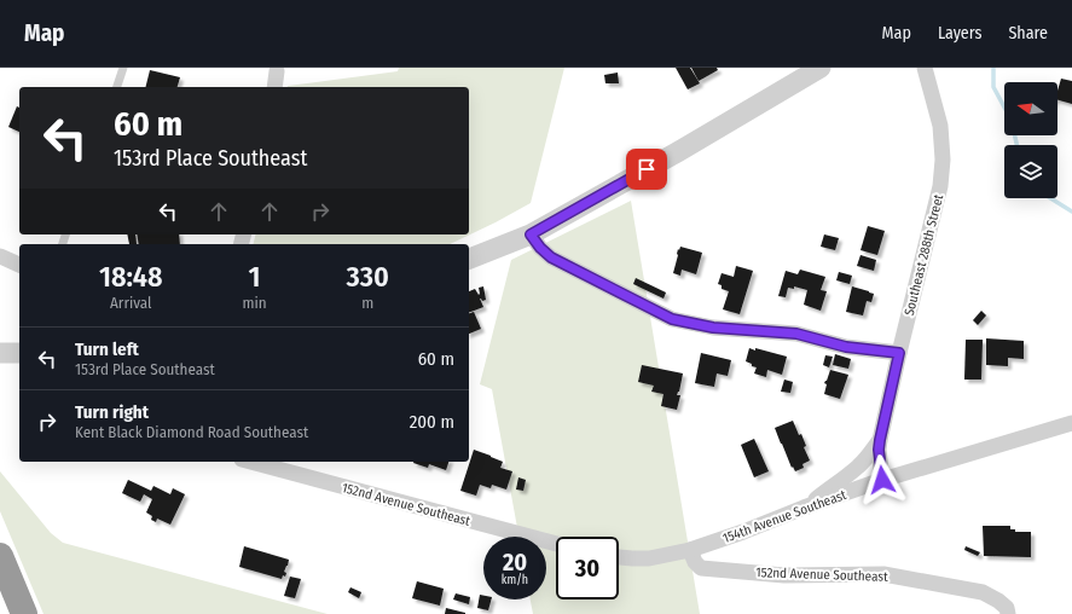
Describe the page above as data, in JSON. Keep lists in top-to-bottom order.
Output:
{
  "streets": {
    "street": ["Southeast 288th Street", "152nd Avenue Southeast", "154th Avenue Southeast"]
  },
  "crossings": [
    ["Southeast 288th Street", "154th Avenue Southeast"],
    ["152nd Avenue Southeast", "154th Avenue Southeast"]
  ],
  "north": "left",
  "page": {
    "header": "Map",
    "nav": ["Map", "Layers", "Share"],
    "turn": ["60 m", "153rd Place Southeast"],
    "eta": [
      "18:48",
      "Arrival",
      "1",
      "min",
      "330",
      "m"
    ],
    "list": [
      {
        "name": "Turn left",
        "note": "153rd Place Southeast",
        "value": "60 m"
      },
      {
        "name": "Turn right",
        "note": "Kent Black Diamond Road Southeast",
        "value": "200 m"
      }
    ],
    "speed": "20 km/h",
    "limit": "30"
  }
}
